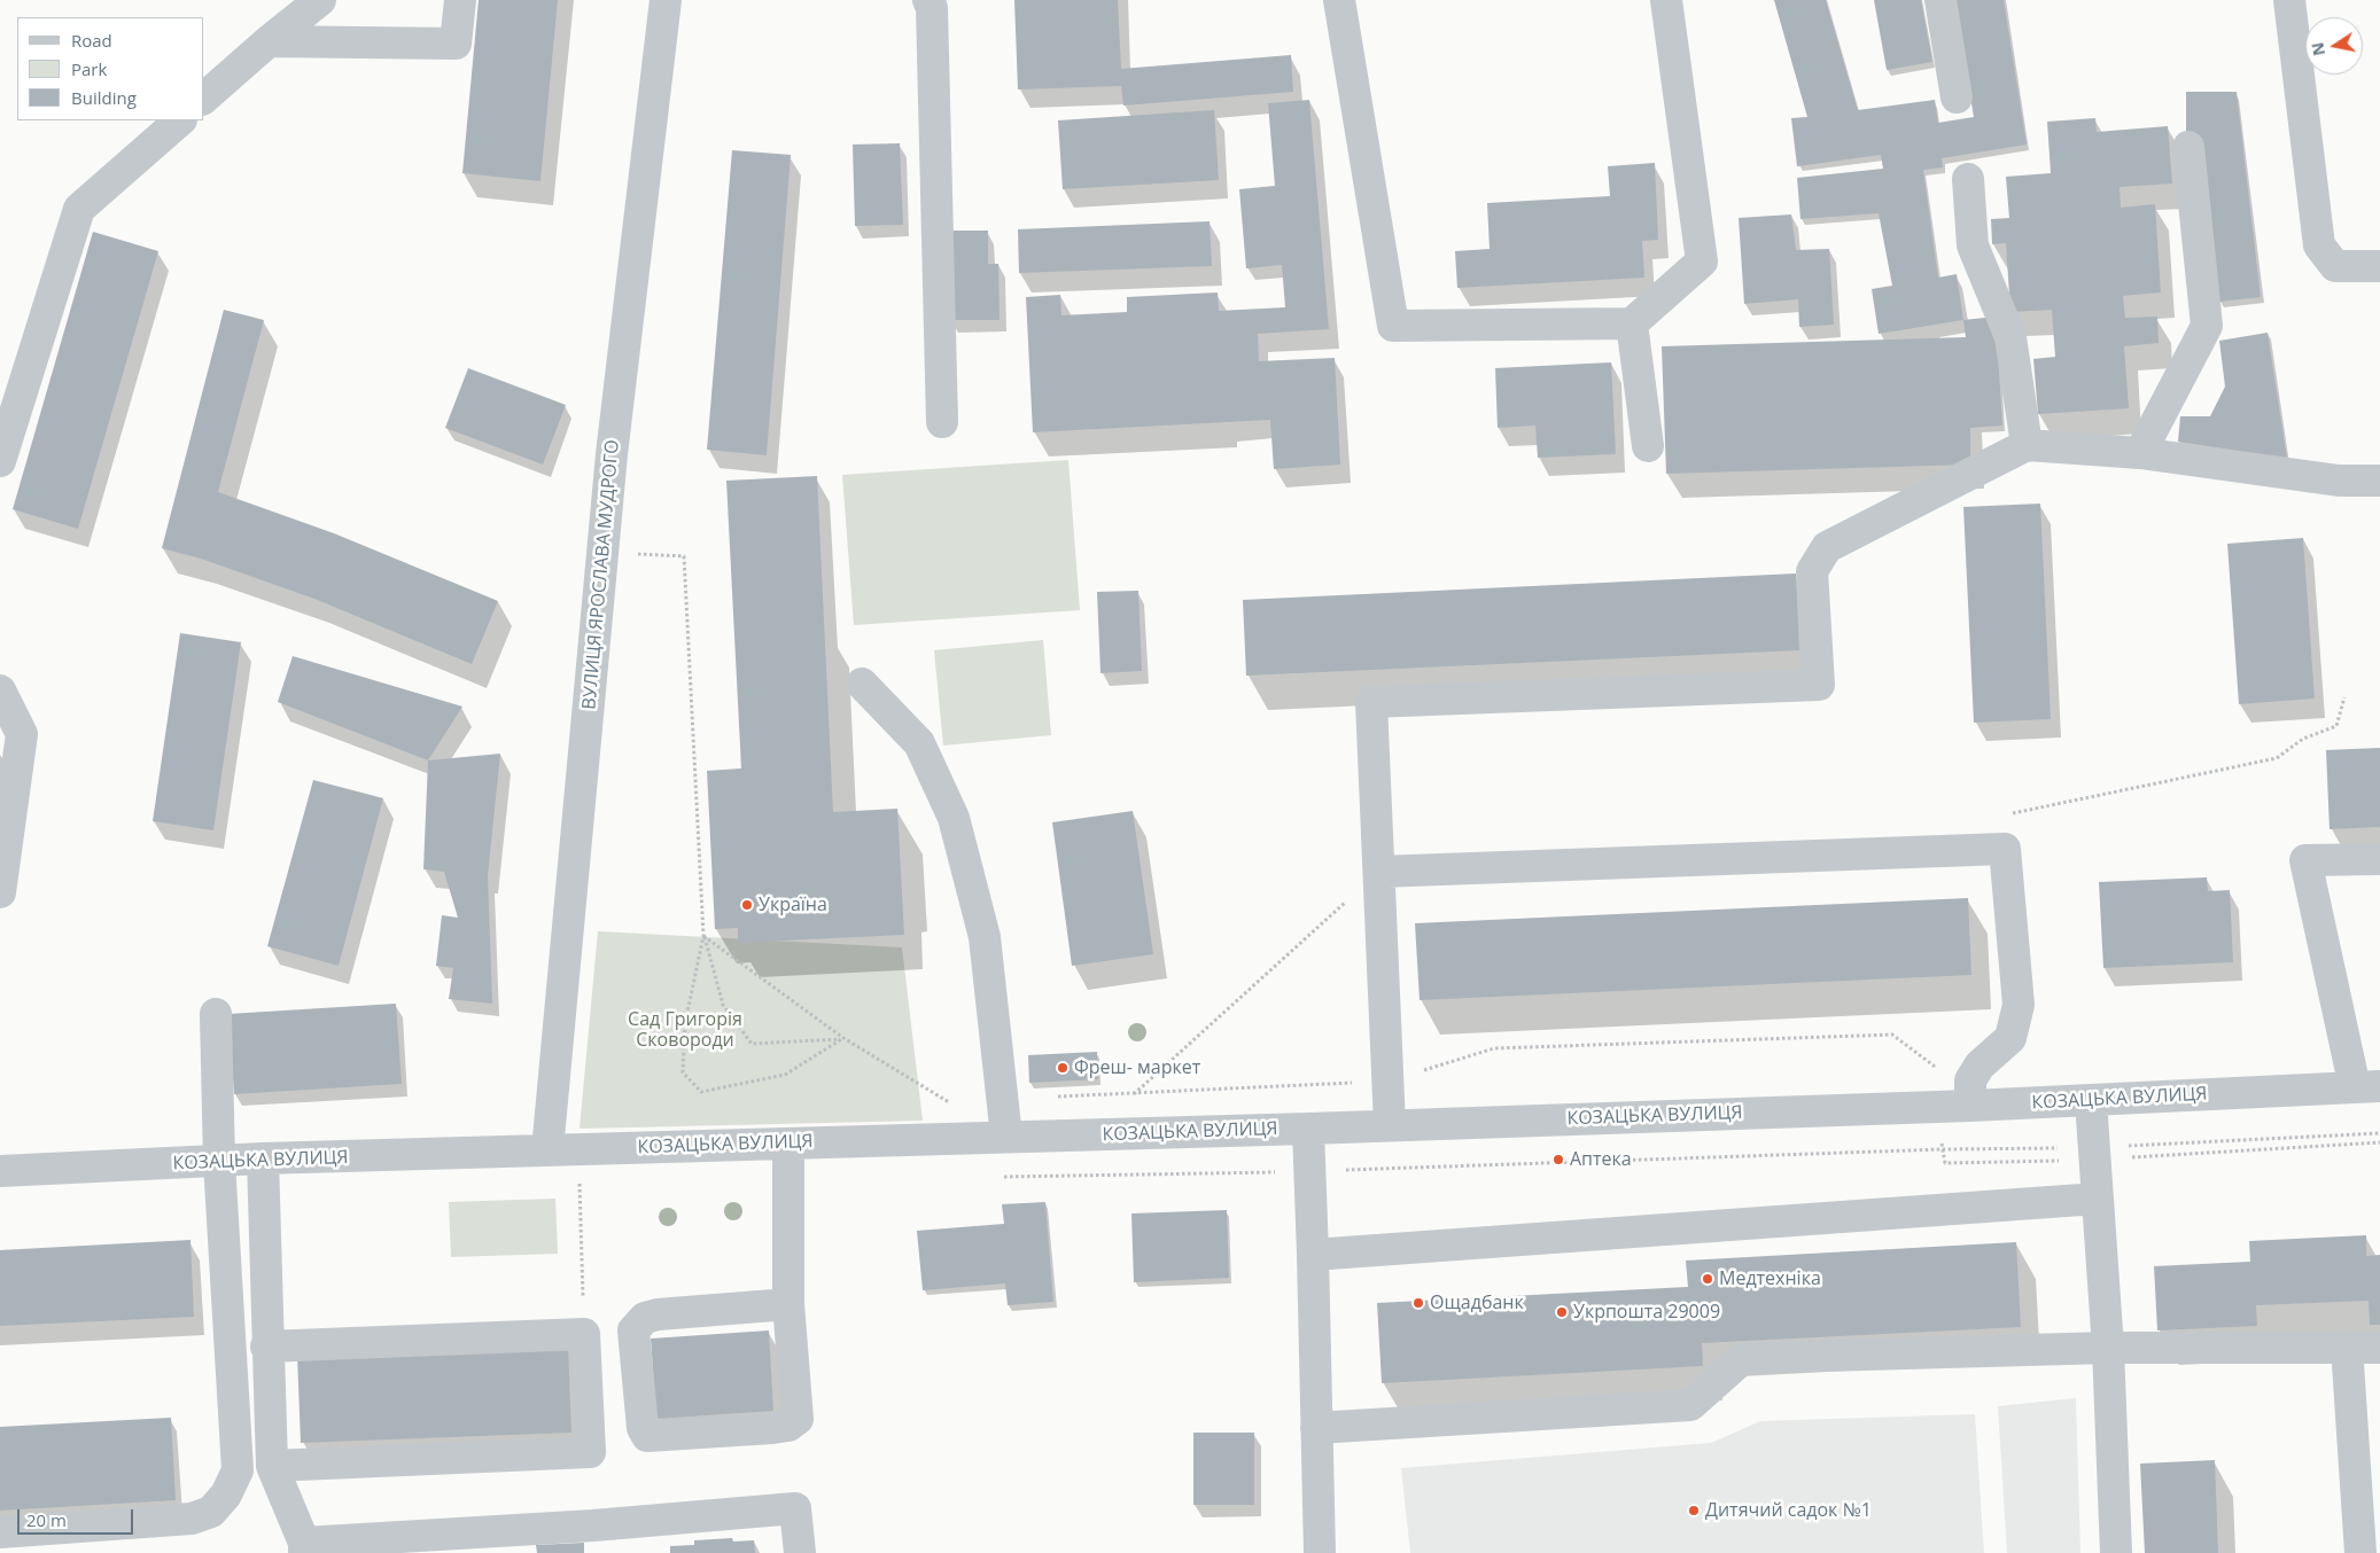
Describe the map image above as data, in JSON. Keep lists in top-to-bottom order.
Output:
{
  "streets": {
    "street": ["ВУЛИЦЯ ЯРОСЛАВА МУДРОГО", "КОЗАЦЬКА ВУЛИЦЯ"]
  },
  "crossings": [
    ["ВУЛИЦЯ ЯРОСЛАВА МУДРОГО", "КОЗАЦЬКА ВУЛИЦЯ"]
  ],
  "parks": ["Сад Григорія Сковороди"],
  "places": [
    "Україна",
    "Фреш- маркет",
    "Аптека",
    "Медтехніка",
    "Ощадбанк",
    "Укрпошта 29009",
    "Дитячий садок №1"
  ],
  "legend": ["Road", "Park", "Building"],
  "scale_bar": "20 m",
  "north": "left"
}
